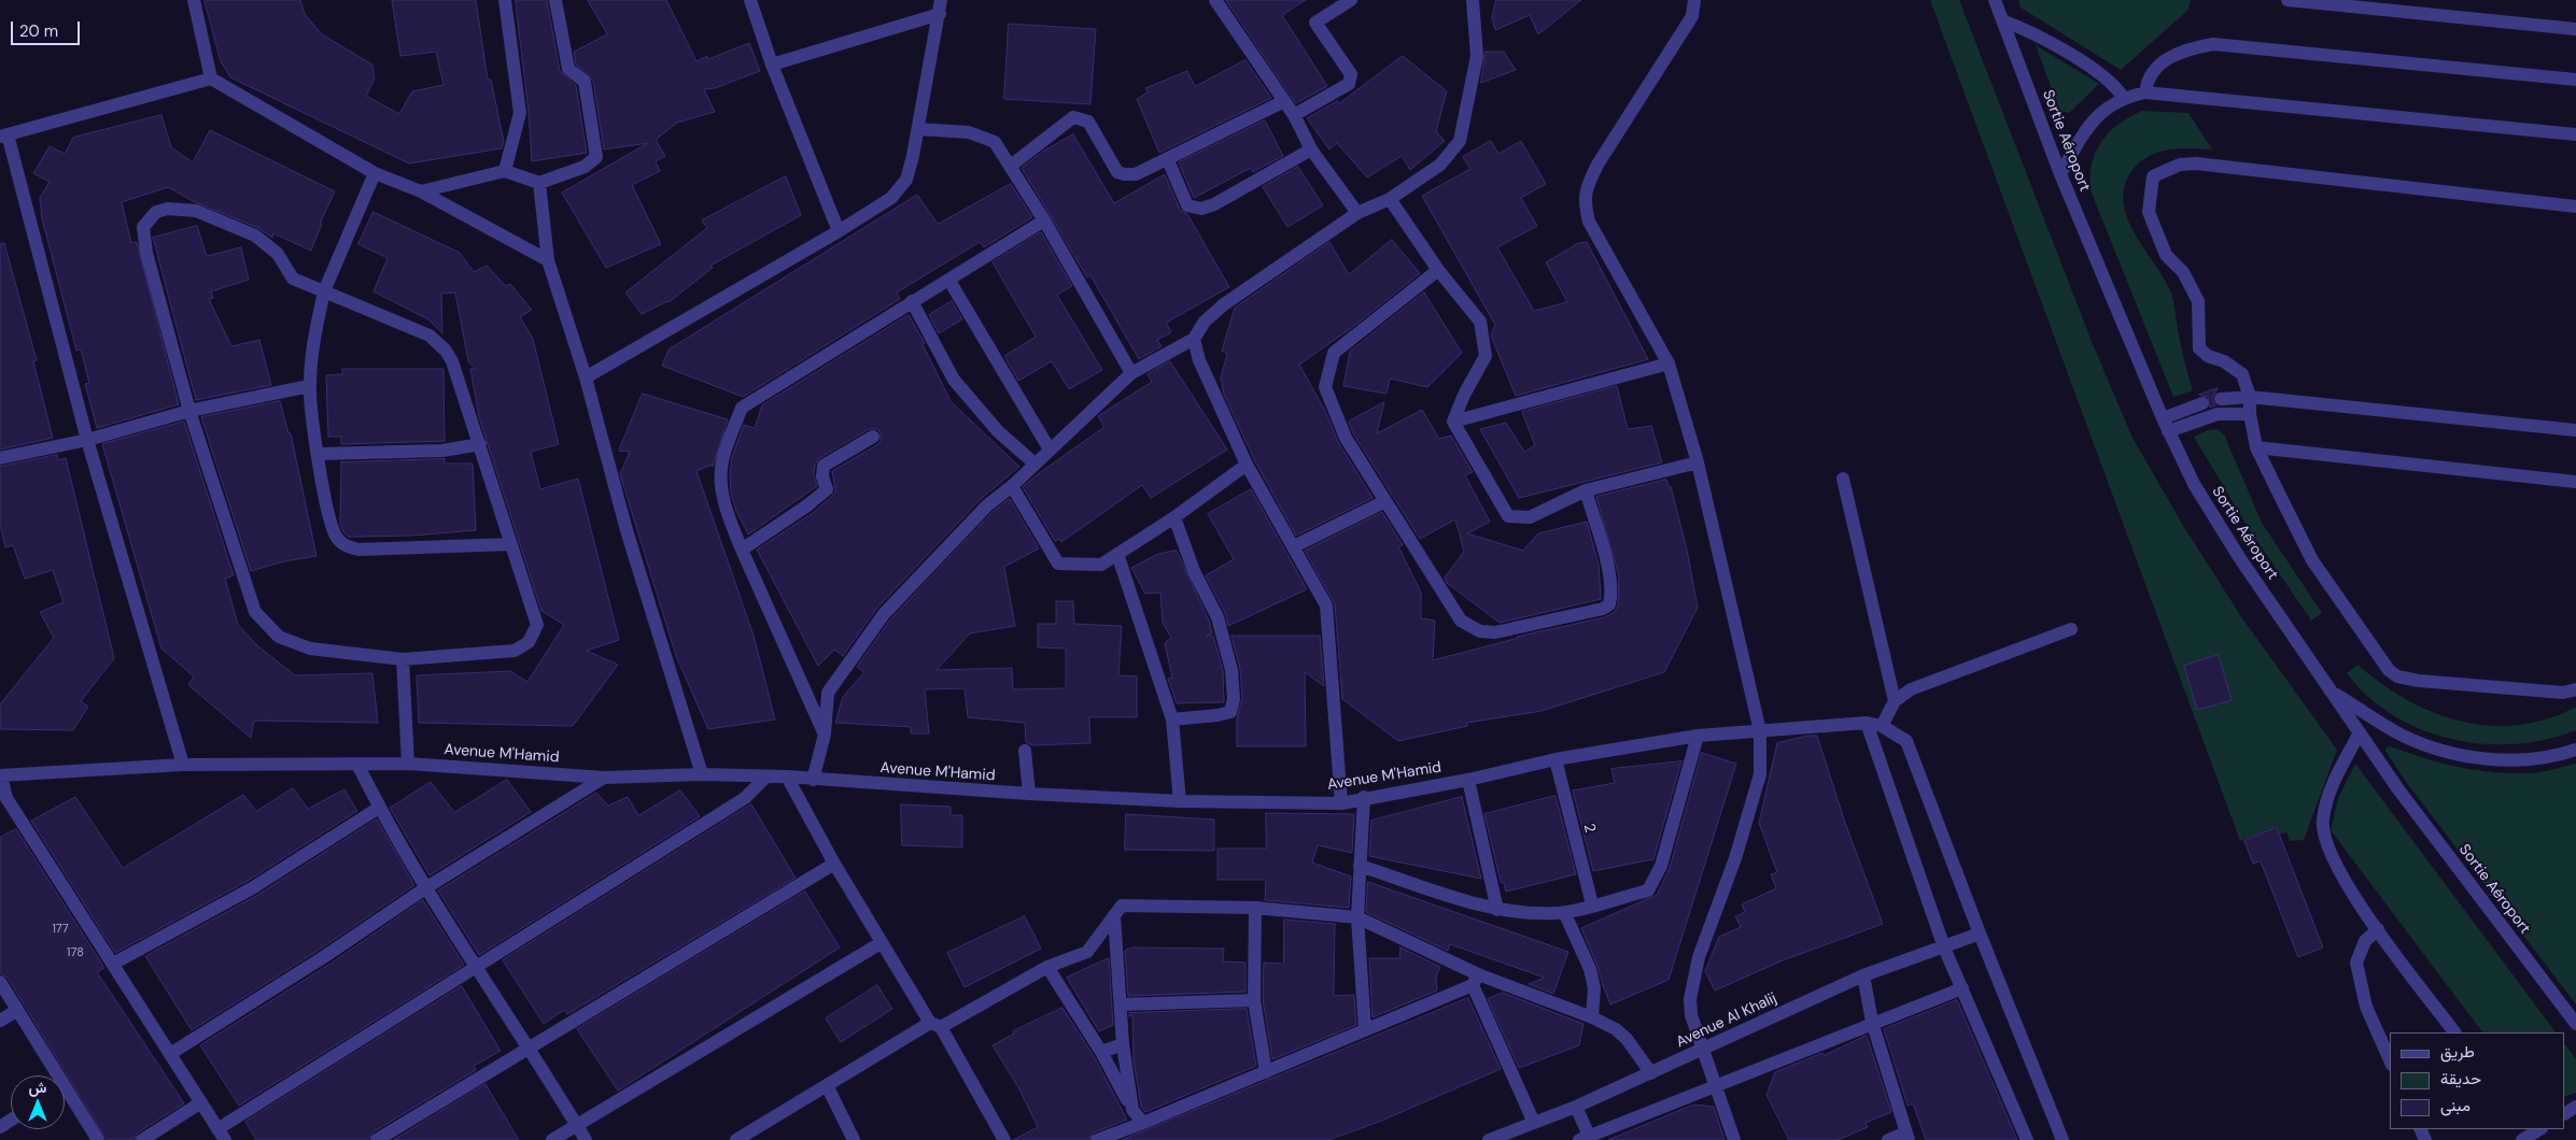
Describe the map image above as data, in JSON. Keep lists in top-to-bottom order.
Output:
{
  "streets": {
    "street": [
      "Sortie Aéroport",
      "Avenue M'Hamid",
      "2",
      "Avenue Al Khalij"
    ]
  },
  "crossings": [
    ["Avenue M'Hamid", "2"],
    ["Avenue M'Hamid", "Avenue Al Khalij"]
  ],
  "house_numbers": ["177", "178"],
  "legend": ["طريق", "حديقة", "مبنى"],
  "scale_bar": "20 m",
  "north": "top"
}
